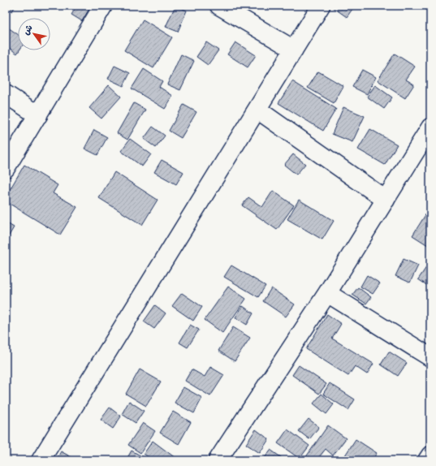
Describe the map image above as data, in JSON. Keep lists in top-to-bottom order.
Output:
{
  "north": "top left"
}
